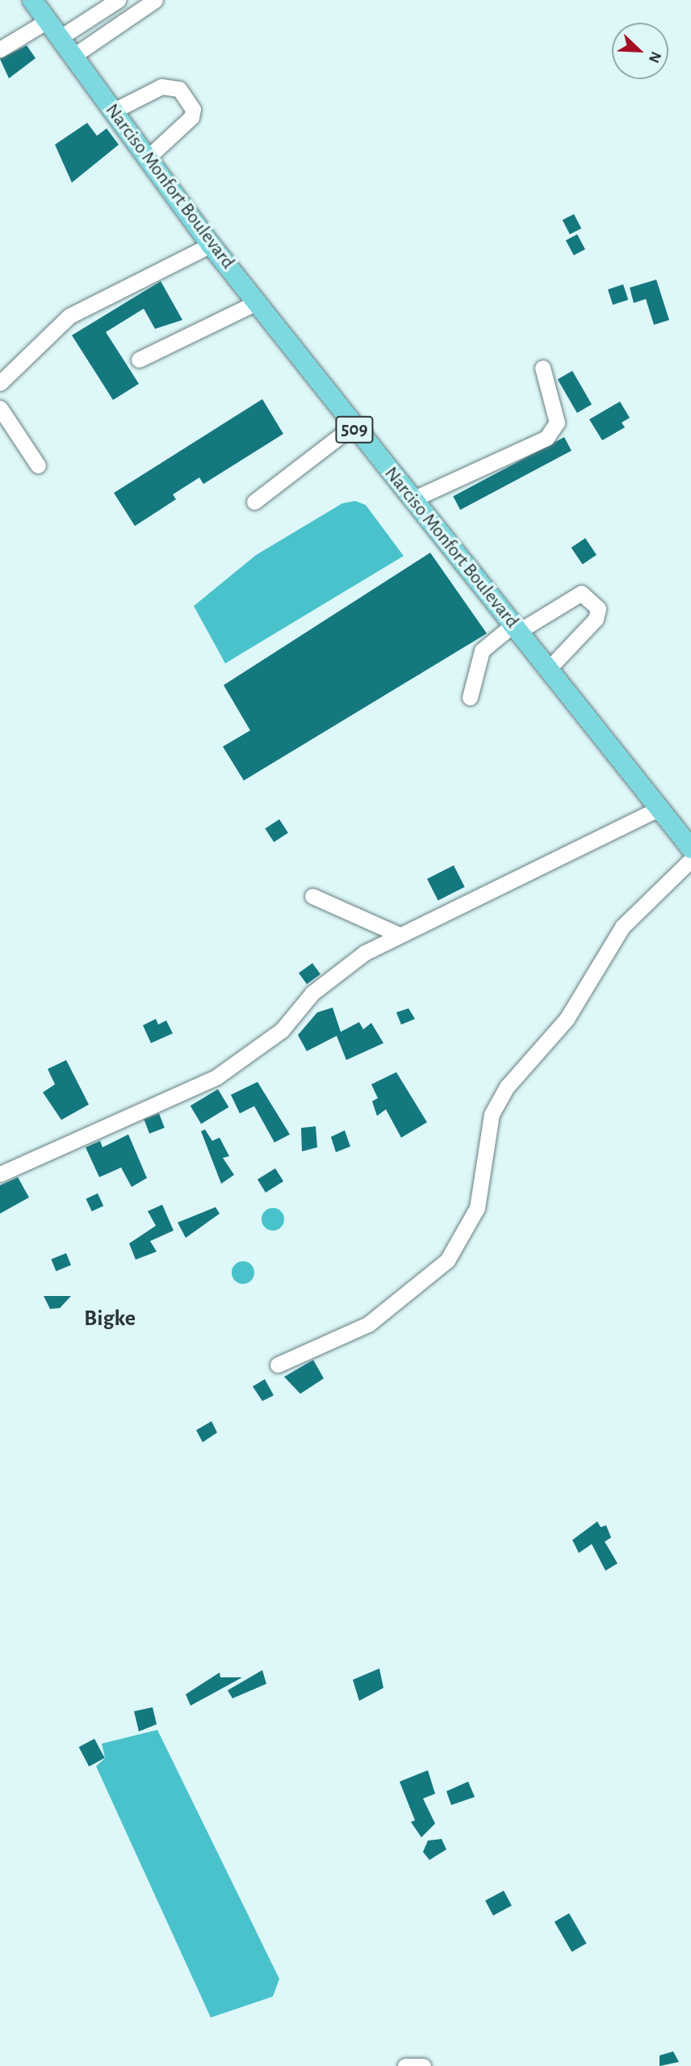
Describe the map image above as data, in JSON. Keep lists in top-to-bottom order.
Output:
{
  "streets": {
    "main road": ["Narciso Monfort Boulevard", "509"]
  },
  "districts": ["Bigke"],
  "north": "bottom right"
}
